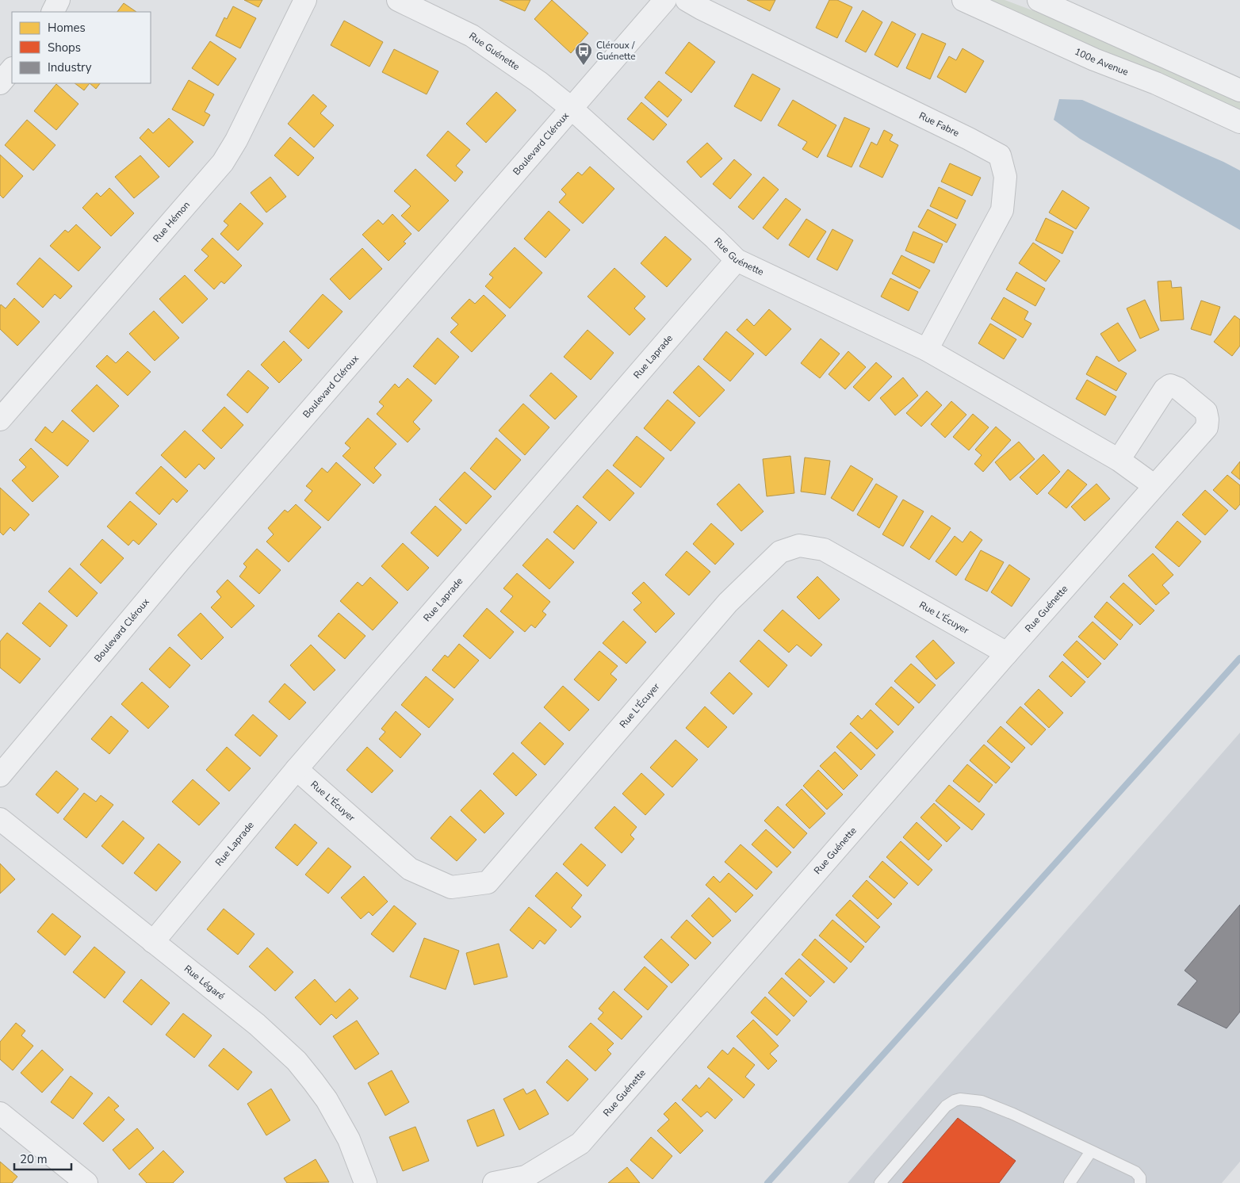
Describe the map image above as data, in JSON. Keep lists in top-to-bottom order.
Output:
{
  "streets": {
    "street": [
      "Rue Guénette",
      "100e Avenue",
      "Rue Fabre",
      "Boulevard Cléroux",
      "Rue Hémon",
      "Rue Laprade",
      "Rue L'Écuyer",
      "Rue Légaré"
    ]
  },
  "crossings": [
    ["Rue Guénette", "Rue Fabre"],
    ["Rue Guénette", "Boulevard Cléroux"],
    ["Rue Guénette", "Rue Laprade"],
    ["Rue Guénette", "Rue L'Écuyer"],
    ["Rue Laprade", "Rue L'Écuyer"],
    ["Rue Laprade", "Rue Légaré"]
  ],
  "places": {
    "bus stop": ["Cléroux / Guénette"]
  },
  "legend": ["Homes", "Shops", "Industry"],
  "scale_bar": "20 m"
}
